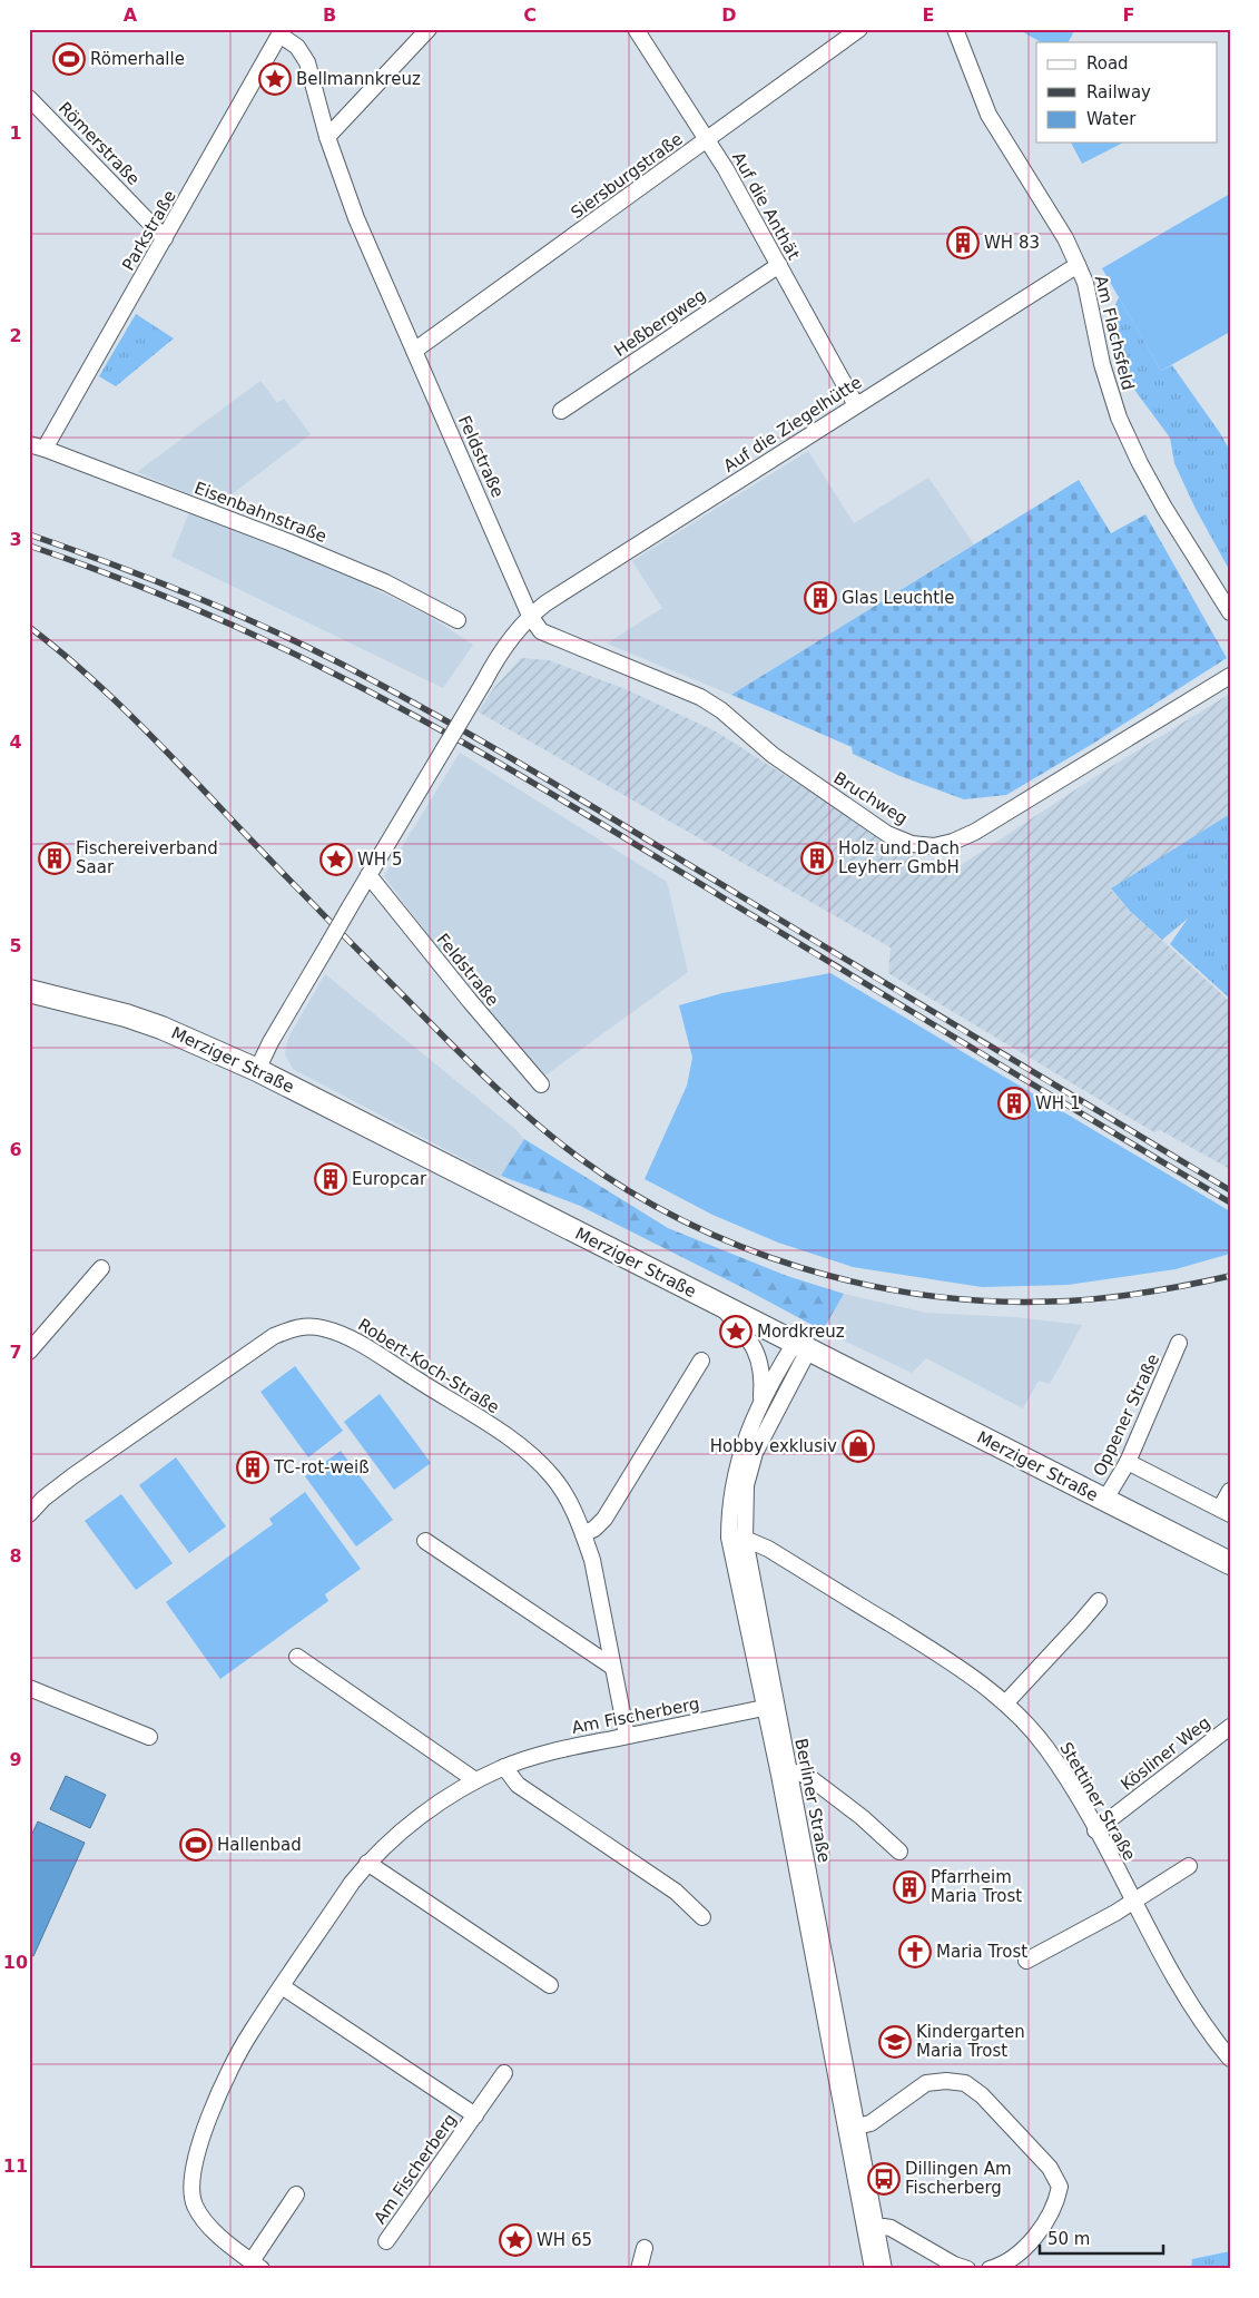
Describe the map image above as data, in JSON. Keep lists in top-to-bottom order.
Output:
{
  "streets": {
    "main road": ["Merziger Straße"],
    "street": [
      "Römerstraße",
      "Siersburgstraße",
      "Auf die Anthät",
      "Parkstraße",
      "Heßbergweg",
      "Am Flachsfeld",
      "Auf die Ziegelhütte",
      "Feldstraße",
      "Eisenbahnstraße",
      "Bruchweg",
      "Robert-Koch-Straße",
      "Oppener Straße",
      "Am Fischerberg",
      "Kösliner Weg",
      "Berliner Straße",
      "Stettiner Straße"
    ]
  },
  "crossings": [
    ["Römerstraße", "Parkstraße"],
    ["Siersburgstraße", "Auf die Anthät"],
    ["Siersburgstraße", "Feldstraße"],
    ["Auf die Anthät", "Heßbergweg"],
    ["Auf die Anthät", "Auf die Ziegelhütte"],
    ["Parkstraße", "Feldstraße"],
    ["Parkstraße", "Eisenbahnstraße"],
    ["Am Flachsfeld", "Auf die Ziegelhütte"],
    ["Auf die Ziegelhütte", "Feldstraße"],
    ["Auf die Ziegelhütte", "Bruchweg"],
    ["Feldstraße", "Bruchweg"],
    ["Merziger Straße", "Oppener Straße"],
    ["Merziger Straße", "Berliner Straße"],
    ["Robert-Koch-Straße", "Am Fischerberg"],
    ["Am Fischerberg", "Berliner Straße"],
    ["Kösliner Weg", "Stettiner Straße"],
    ["Berliner Straße", "Stettiner Straße"]
  ],
  "places": {
    "sports": ["Römerhalle", "Hallenbad"],
    "place": [
      "Bellmannkreuz",
      "WH 5",
      "Mordkreuz",
      "WH 65"
    ],
    "building": [
      "WH 83",
      "Glas Leuchtle",
      "Fischereiverband Saar",
      "Holz und Dach Leyherr GmbH",
      "WH 1",
      "Europcar",
      "TC-rot-weiß",
      "Pfarrheim Maria Trost"
    ],
    "shop": ["Hobby exklusiv"],
    "church": ["Maria Trost"],
    "school or university": ["Kindergarten Maria Trost"],
    "bus stop": ["Dillingen Am Fischerberg"]
  },
  "legend": ["Road", "Railway", "Water"],
  "scale_bar": "50 m",
  "grid": {
    "columns": [
      "A",
      "B",
      "C",
      "D",
      "E",
      "F"
    ],
    "rows": [
      "1",
      "2",
      "3",
      "4",
      "5",
      "6",
      "7",
      "8",
      "9",
      "10",
      "11"
    ]
  }
}
